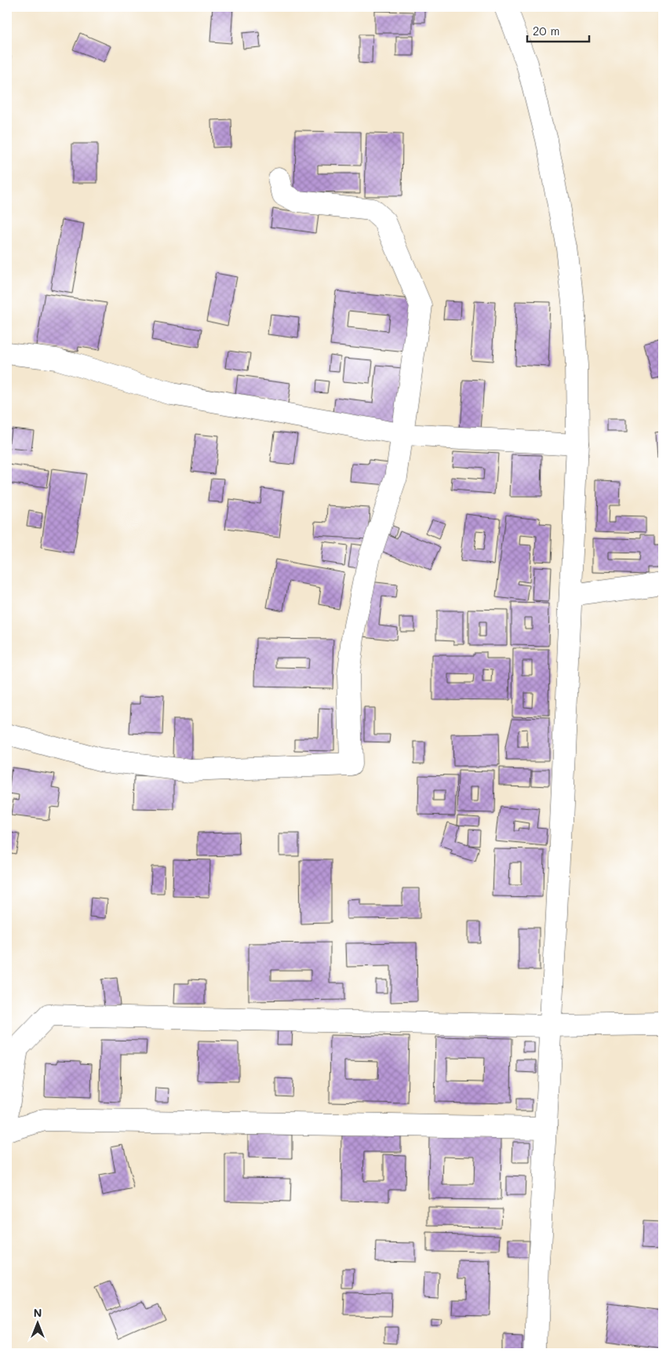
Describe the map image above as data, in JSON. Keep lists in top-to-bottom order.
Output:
{
  "scale_bar": "20 m",
  "north": "top"
}
